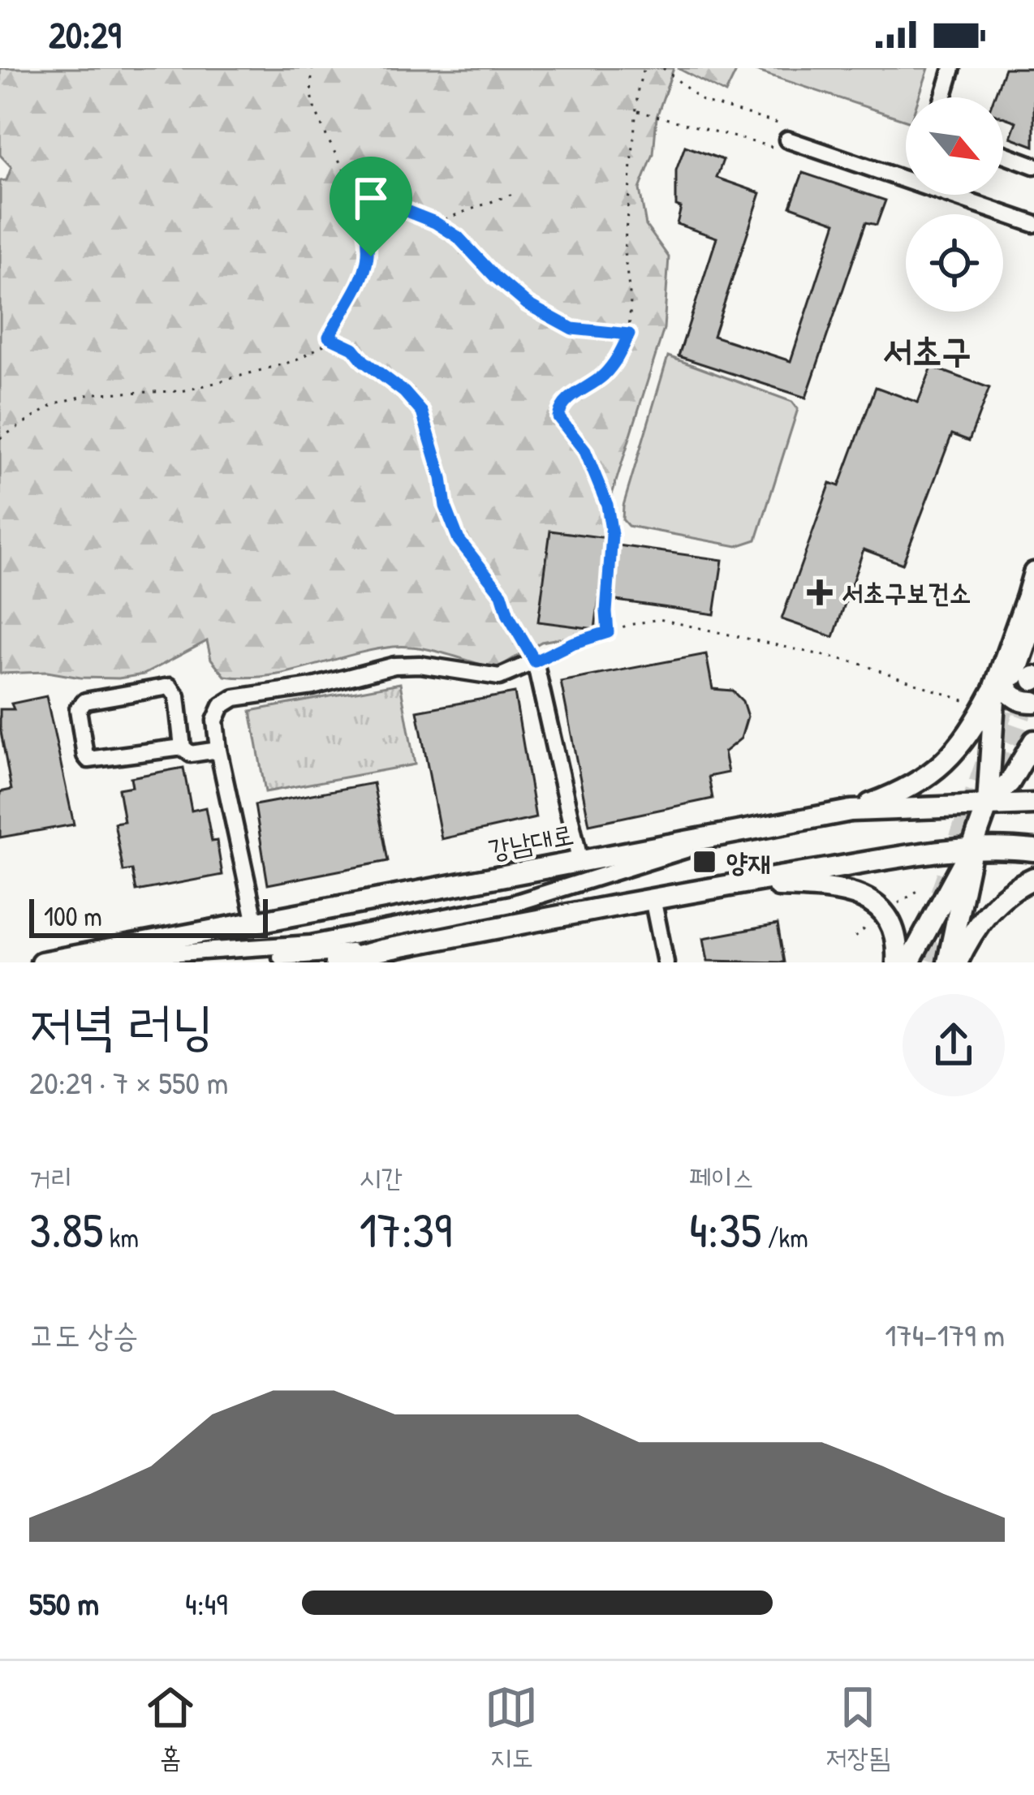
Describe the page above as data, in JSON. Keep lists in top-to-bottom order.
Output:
{
  "streets": {
    "main road": ["강남대로"]
  },
  "districts": ["서초구"],
  "places": {
    "health": ["서초구보건소"],
    "transit": ["양재"]
  },
  "scale_bar": "100 m",
  "north": "bottom right",
  "page": {
    "status": "20:29",
    "scale": "100 m",
    "heading": ["저녁 러닝", "20:29 · 7 × 550 m"],
    "stats": [
      ["거리", "3.85 km"],
      ["시간", "17:39"],
      ["페이스", "4:35 /km"]
    ],
    "chart": ["고도 상승", "174–179 m"],
    "list": [
      {
        "name": "550 m",
        "note": "4:49"
      }
    ],
    "tabs": ["홈", "지도", "저장됨"]
  }
}
